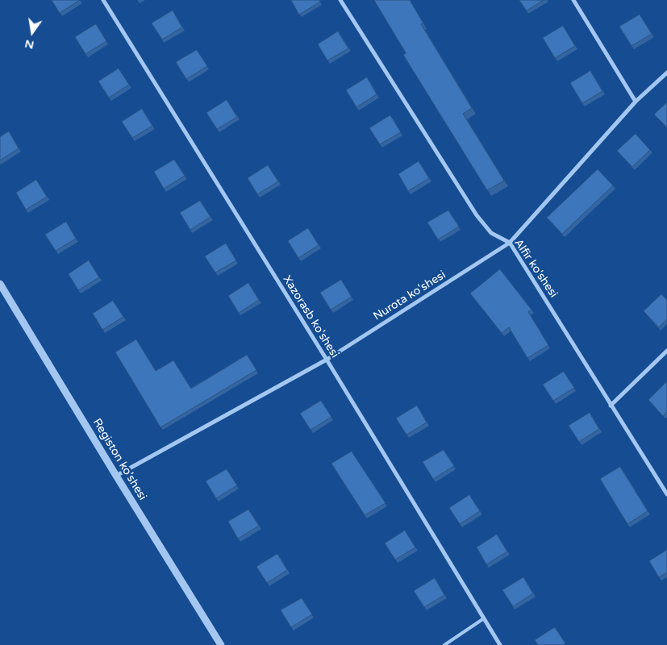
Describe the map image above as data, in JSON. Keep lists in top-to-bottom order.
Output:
{
  "streets": {
    "street": [
      "Alfir ko'shesi",
      "Nurota ko'shesi",
      "Xazorasb ko'shesi",
      "Registon ko'shesi"
    ]
  },
  "crossings": [
    ["Alfir ko'shesi", "Nurota ko'shesi"],
    ["Nurota ko'shesi", "Xazorasb ko'shesi"],
    ["Nurota ko'shesi", "Registon ko'shesi"]
  ],
  "north": "bottom"
}
